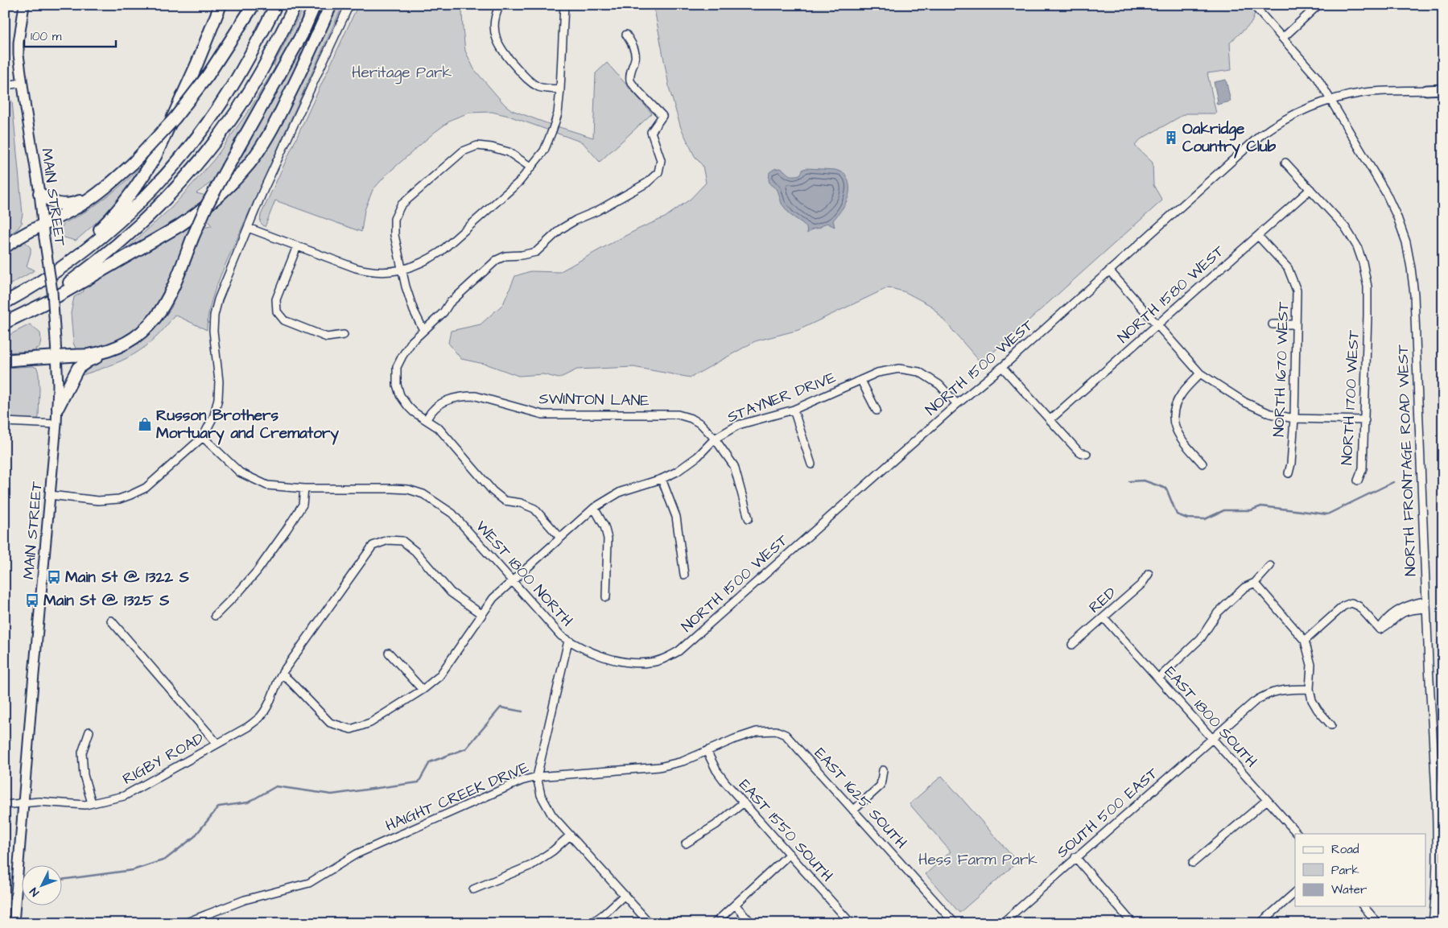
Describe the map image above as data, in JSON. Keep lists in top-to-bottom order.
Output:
{
  "streets": {
    "main road": ["MAIN STREET"],
    "street": [
      "NORTH 1580 WEST",
      "NORTH 1500 WEST",
      "NORTH 1670 WEST",
      "STAYNER DRIVE",
      "NORTH 1700 WEST",
      "SWINTON LANE",
      "NORTH FRONTAGE ROAD WEST",
      "WEST 1800 NORTH",
      "RED",
      "EAST 1800 SOUTH",
      "RIGBY ROAD",
      "HAIGHT CREEK DRIVE",
      "EAST 1625 SOUTH",
      "SOUTH 500 EAST",
      "EAST 1550 SOUTH"
    ]
  },
  "crossings": [
    ["MAIN STREET", "RIGBY ROAD"],
    ["NORTH 1580 WEST", "NORTH 1670 WEST"],
    ["NORTH 1580 WEST", "NORTH 1700 WEST"],
    ["NORTH 1500 WEST", "STAYNER DRIVE"],
    ["NORTH 1500 WEST", "NORTH FRONTAGE ROAD WEST"],
    ["NORTH 1500 WEST", "WEST 1800 NORTH"],
    ["STAYNER DRIVE", "SWINTON LANE"],
    ["STAYNER DRIVE", "WEST 1800 NORTH"],
    ["STAYNER DRIVE", "RIGBY ROAD"],
    ["RED", "EAST 1800 SOUTH"],
    ["EAST 1800 SOUTH", "SOUTH 500 EAST"],
    ["HAIGHT CREEK DRIVE", "EAST 1625 SOUTH"],
    ["HAIGHT CREEK DRIVE", "EAST 1550 SOUTH"]
  ],
  "parks": ["Heritage Park", "Hess Farm Park"],
  "places": {
    "building": ["Oakridge Country Club"],
    "shop": ["Russon Brothers Mortuary and Crematory"],
    "bus stop": ["Main St @ 1322 S", "Main St @ 1325 S"]
  },
  "legend": ["Road", "Park", "Water"],
  "scale_bar": "100 m",
  "north": "bottom left"
}
